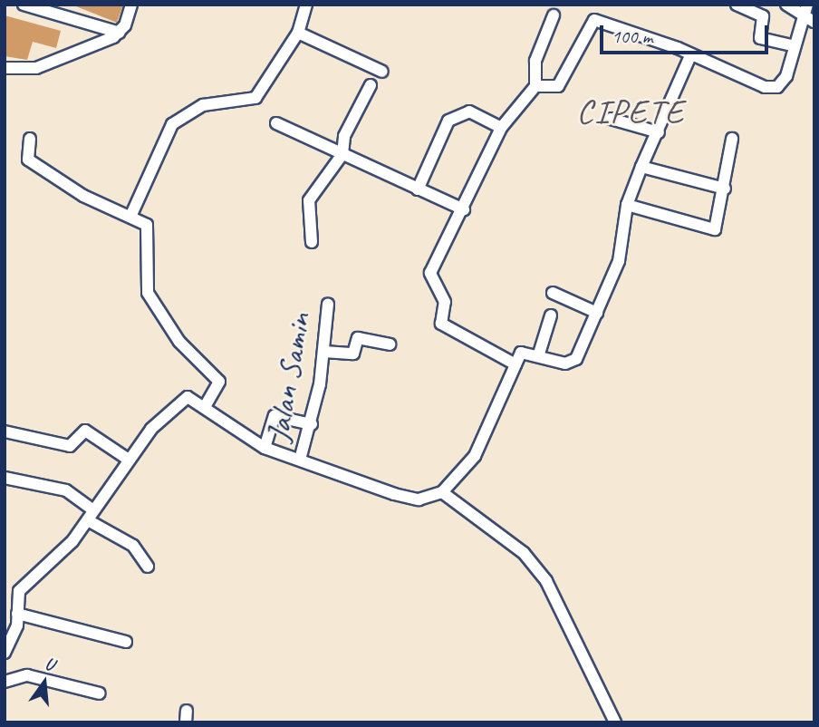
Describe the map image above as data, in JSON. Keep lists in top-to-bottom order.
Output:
{
  "streets": {
    "street": ["Jalan Samin"]
  },
  "districts": ["CIPETE"],
  "scale_bar": "100 m",
  "north": "top"
}
